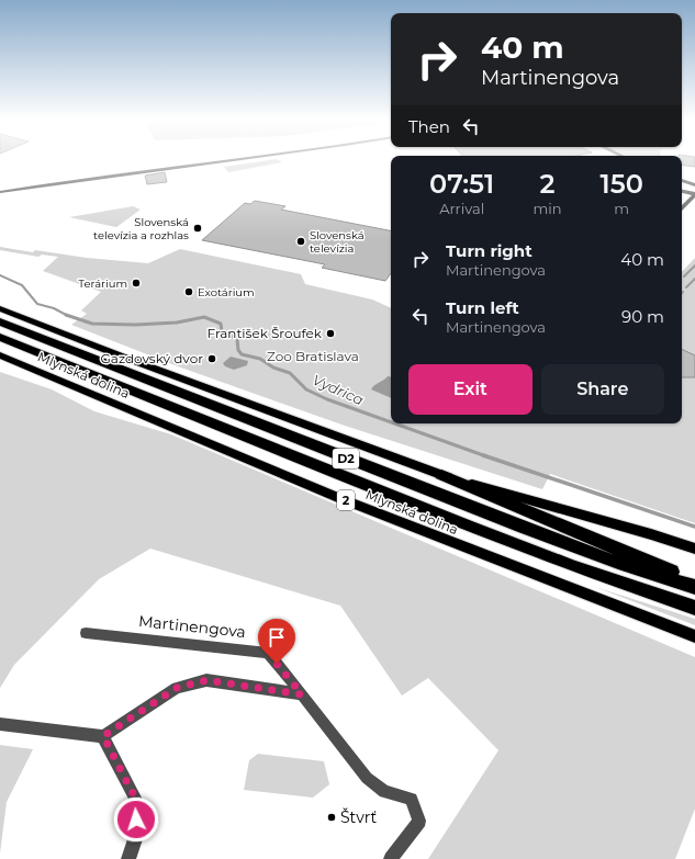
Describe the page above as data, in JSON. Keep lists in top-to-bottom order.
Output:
{
  "streets": {
    "highway": ["D2"],
    "main road": ["Mlynská dolina", "2"],
    "street": ["Martinengova"]
  },
  "water": ["Vydrica"],
  "parks": ["Zoo Bratislava"],
  "places": [
    "Slovenská televízia a rozhlas",
    "Slovenská televízia",
    "Terárium",
    "Exotárium",
    "František Šroufek",
    "Gazdovský dvor",
    "Štvrť"
  ],
  "page": {
    "turn": ["40 m", "Martinengova"],
    "then": "Then",
    "eta": [
      "07:51",
      "Arrival",
      "2",
      "min",
      "150",
      "m"
    ],
    "list": [
      {
        "name": "Turn right",
        "note": "Martinengova",
        "value": "40 m"
      },
      {
        "name": "Turn left",
        "note": "Martinengova",
        "value": "90 m"
      }
    ],
    "buttons": ["Exit", "Share"]
  }
}
